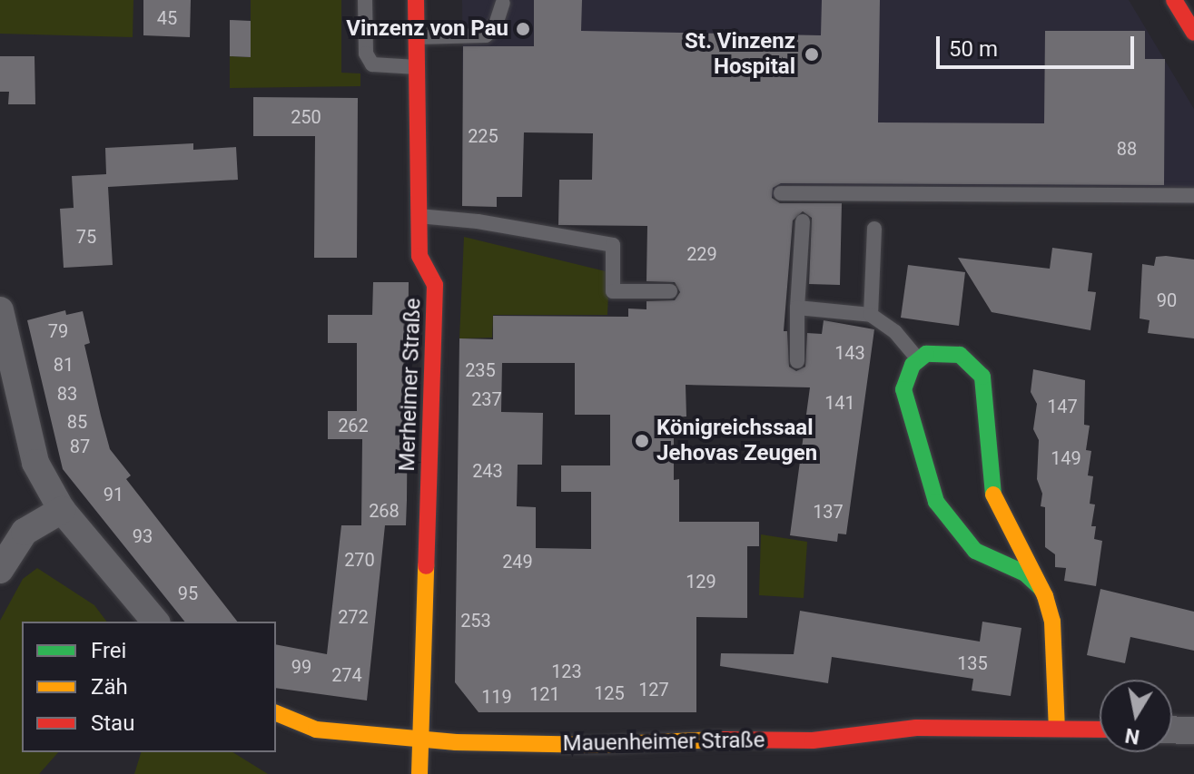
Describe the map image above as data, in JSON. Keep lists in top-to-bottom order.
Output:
{
  "streets": {
    "street": ["Merheimer Straße", "Mauenheimer Straße"]
  },
  "crossings": [
    ["Merheimer Straße", "Mauenheimer Straße"]
  ],
  "places": ["Vinzenz von Pau", "St. Vinzenz Hospital", "Königreichssaal Jehovas Zeugen"],
  "house_numbers": [
    "45",
    "250",
    "225",
    "88",
    "75",
    "229",
    "90",
    "79",
    "143",
    "81",
    "235",
    "83",
    "237",
    "141",
    "147",
    "85",
    "262",
    "87",
    "149",
    "243",
    "91",
    "268",
    "137",
    "93",
    "270",
    "249",
    "129",
    "95",
    "272",
    "253",
    "135",
    "99",
    "123",
    "274",
    "127",
    "125",
    "121",
    "119"
  ],
  "legend": ["Frei", "Zäh", "Stau"],
  "scale_bar": "50 m",
  "north": "bottom"
}
